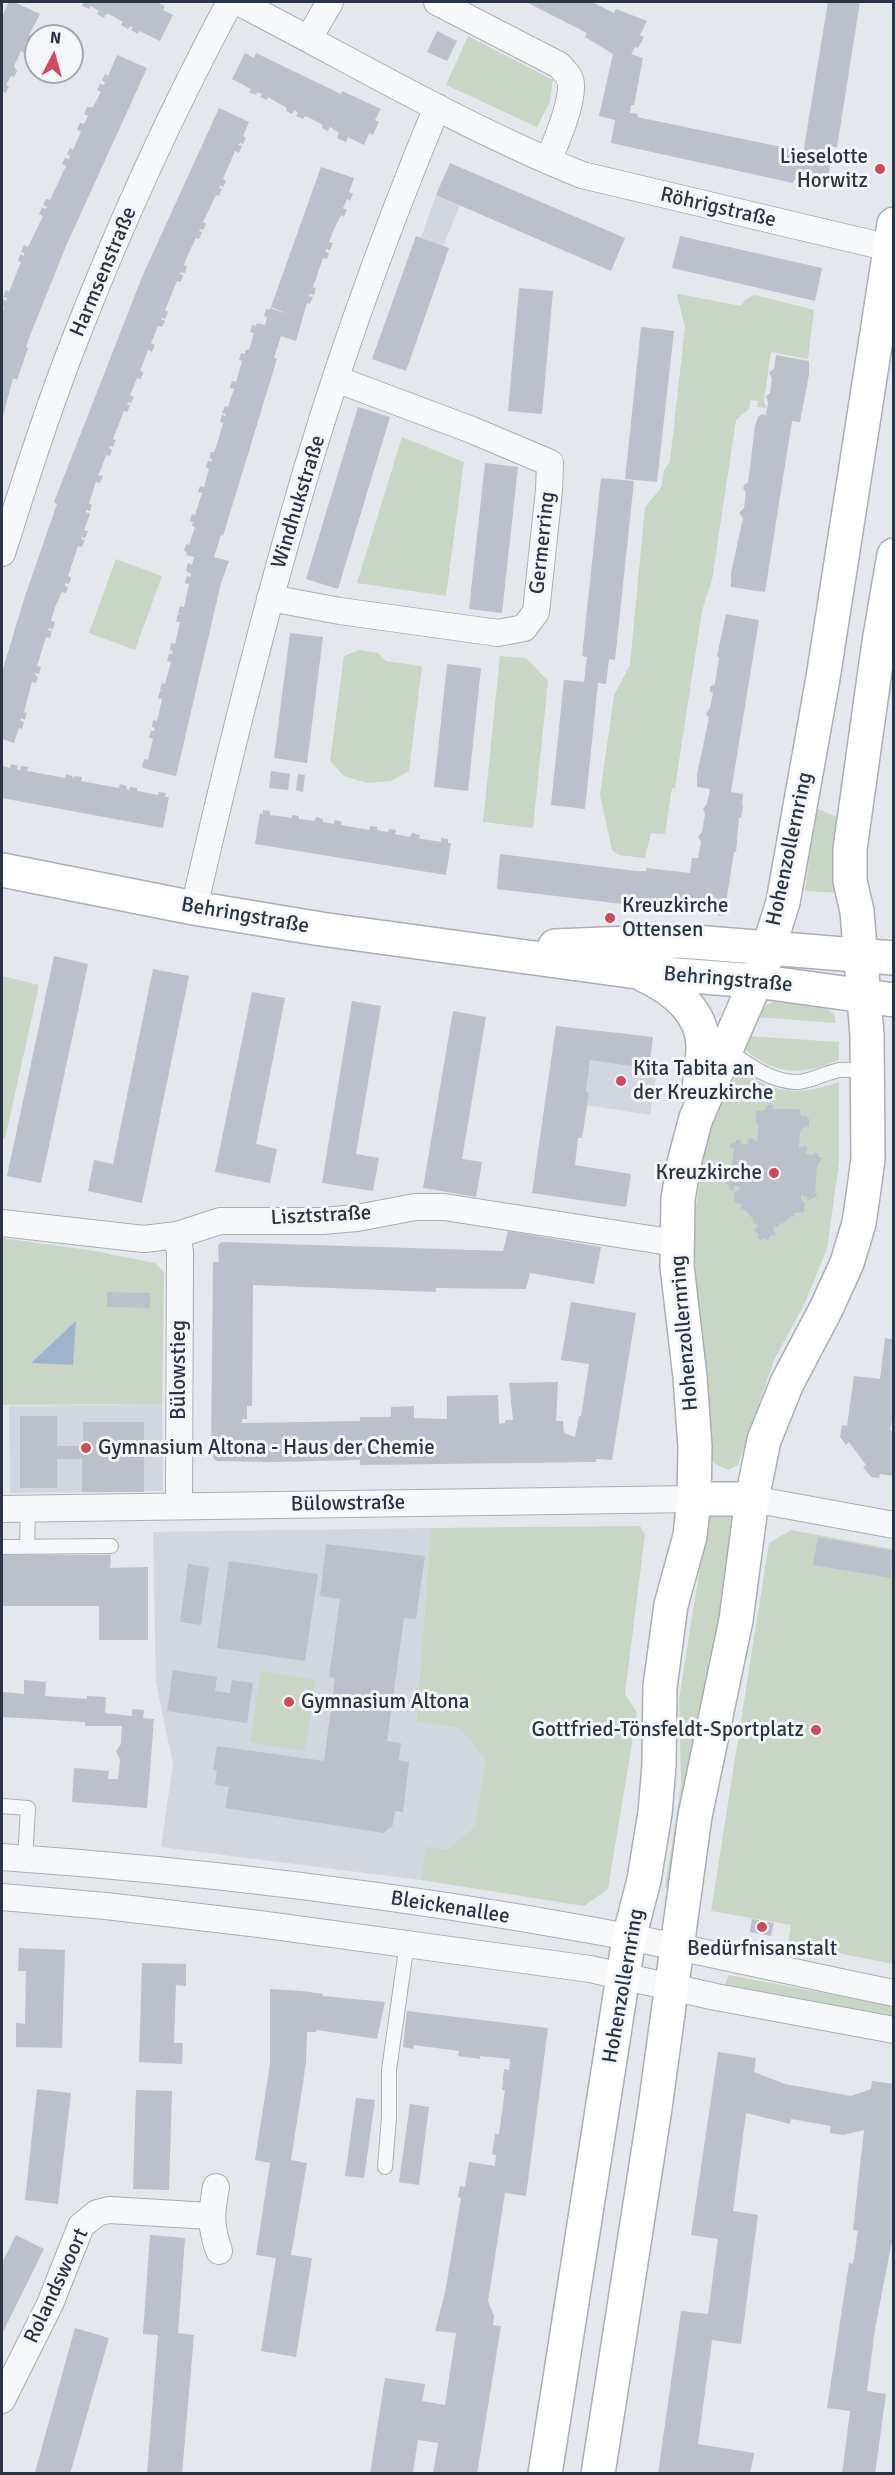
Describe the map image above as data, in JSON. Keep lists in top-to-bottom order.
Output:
{
  "streets": {
    "main road": ["Hohenzollernring", "Behringstraße"],
    "street": [
      "Röhrigstraße",
      "Harmsenstraße",
      "Windhukstraße",
      "Germerring",
      "Lisztstraße",
      "Bülowstieg",
      "Bülowstraße",
      "Bleickenallee",
      "Rolandswoort"
    ]
  },
  "crossings": [
    ["Röhrigstraße", "Windhukstraße"],
    ["Röhrigstraße", "Hohenzollernring"],
    ["Windhukstraße", "Germerring"],
    ["Windhukstraße", "Behringstraße"],
    ["Hohenzollernring", "Behringstraße"],
    ["Hohenzollernring", "Lisztstraße"],
    ["Hohenzollernring", "Bülowstraße"],
    ["Hohenzollernring", "Bleickenallee"],
    ["Lisztstraße", "Bülowstieg"],
    ["Bülowstieg", "Bülowstraße"]
  ],
  "places": [
    "Lieselotte Horwitz",
    "Kreuzkirche Ottensen",
    "Kita Tabita an der Kreuzkirche",
    "Kreuzkirche",
    "Gymnasium Altona - Haus der Chemie",
    "Gymnasium Altona",
    "Gottfried-Tönsfeldt-Sportplatz",
    "Bedürfnisanstalt"
  ],
  "north": "top"
}
